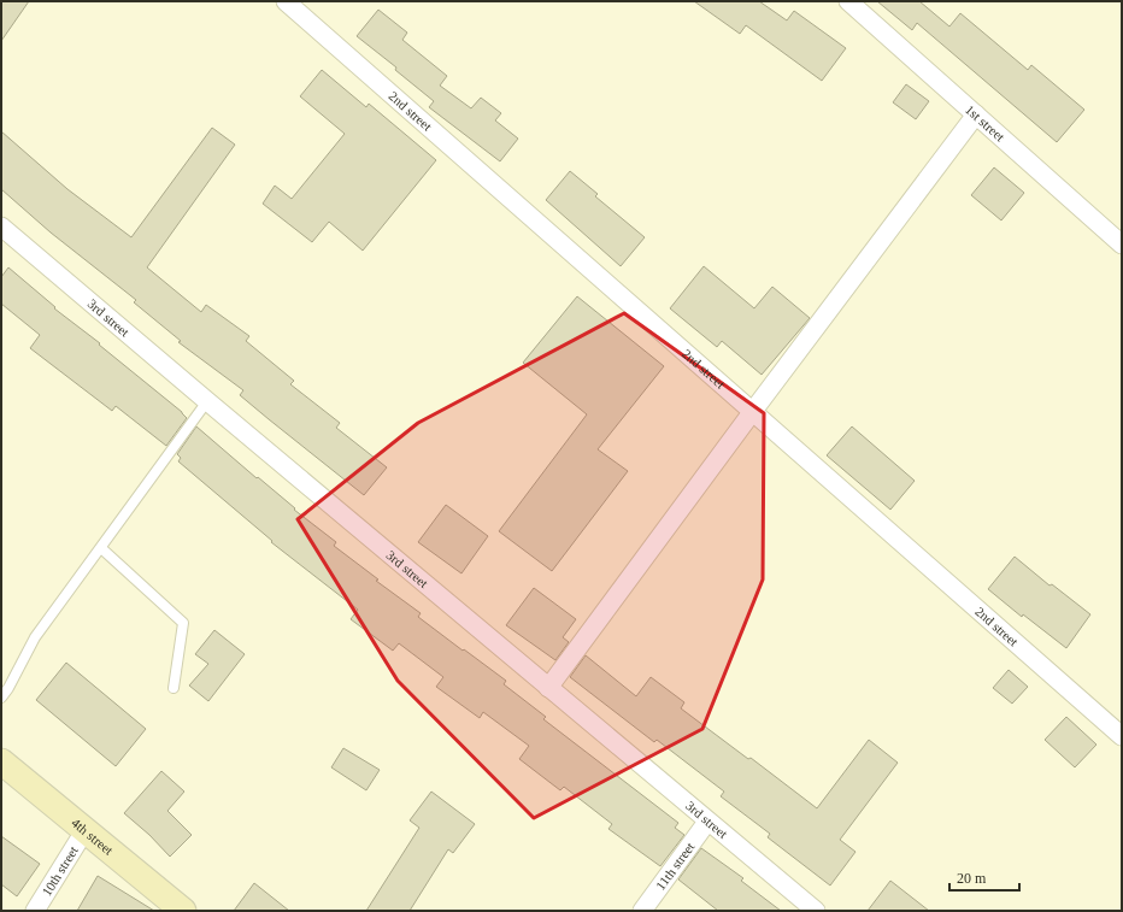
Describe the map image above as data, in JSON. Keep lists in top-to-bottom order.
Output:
{
  "streets": {
    "main road": ["4th street"],
    "street": [
      "2nd street",
      "1st street",
      "3rd street",
      "11th street",
      "10th street"
    ]
  },
  "crossings": [
    ["3rd street", "11th street"],
    ["4th street", "10th street"]
  ],
  "scale_bar": "20 m"
}
